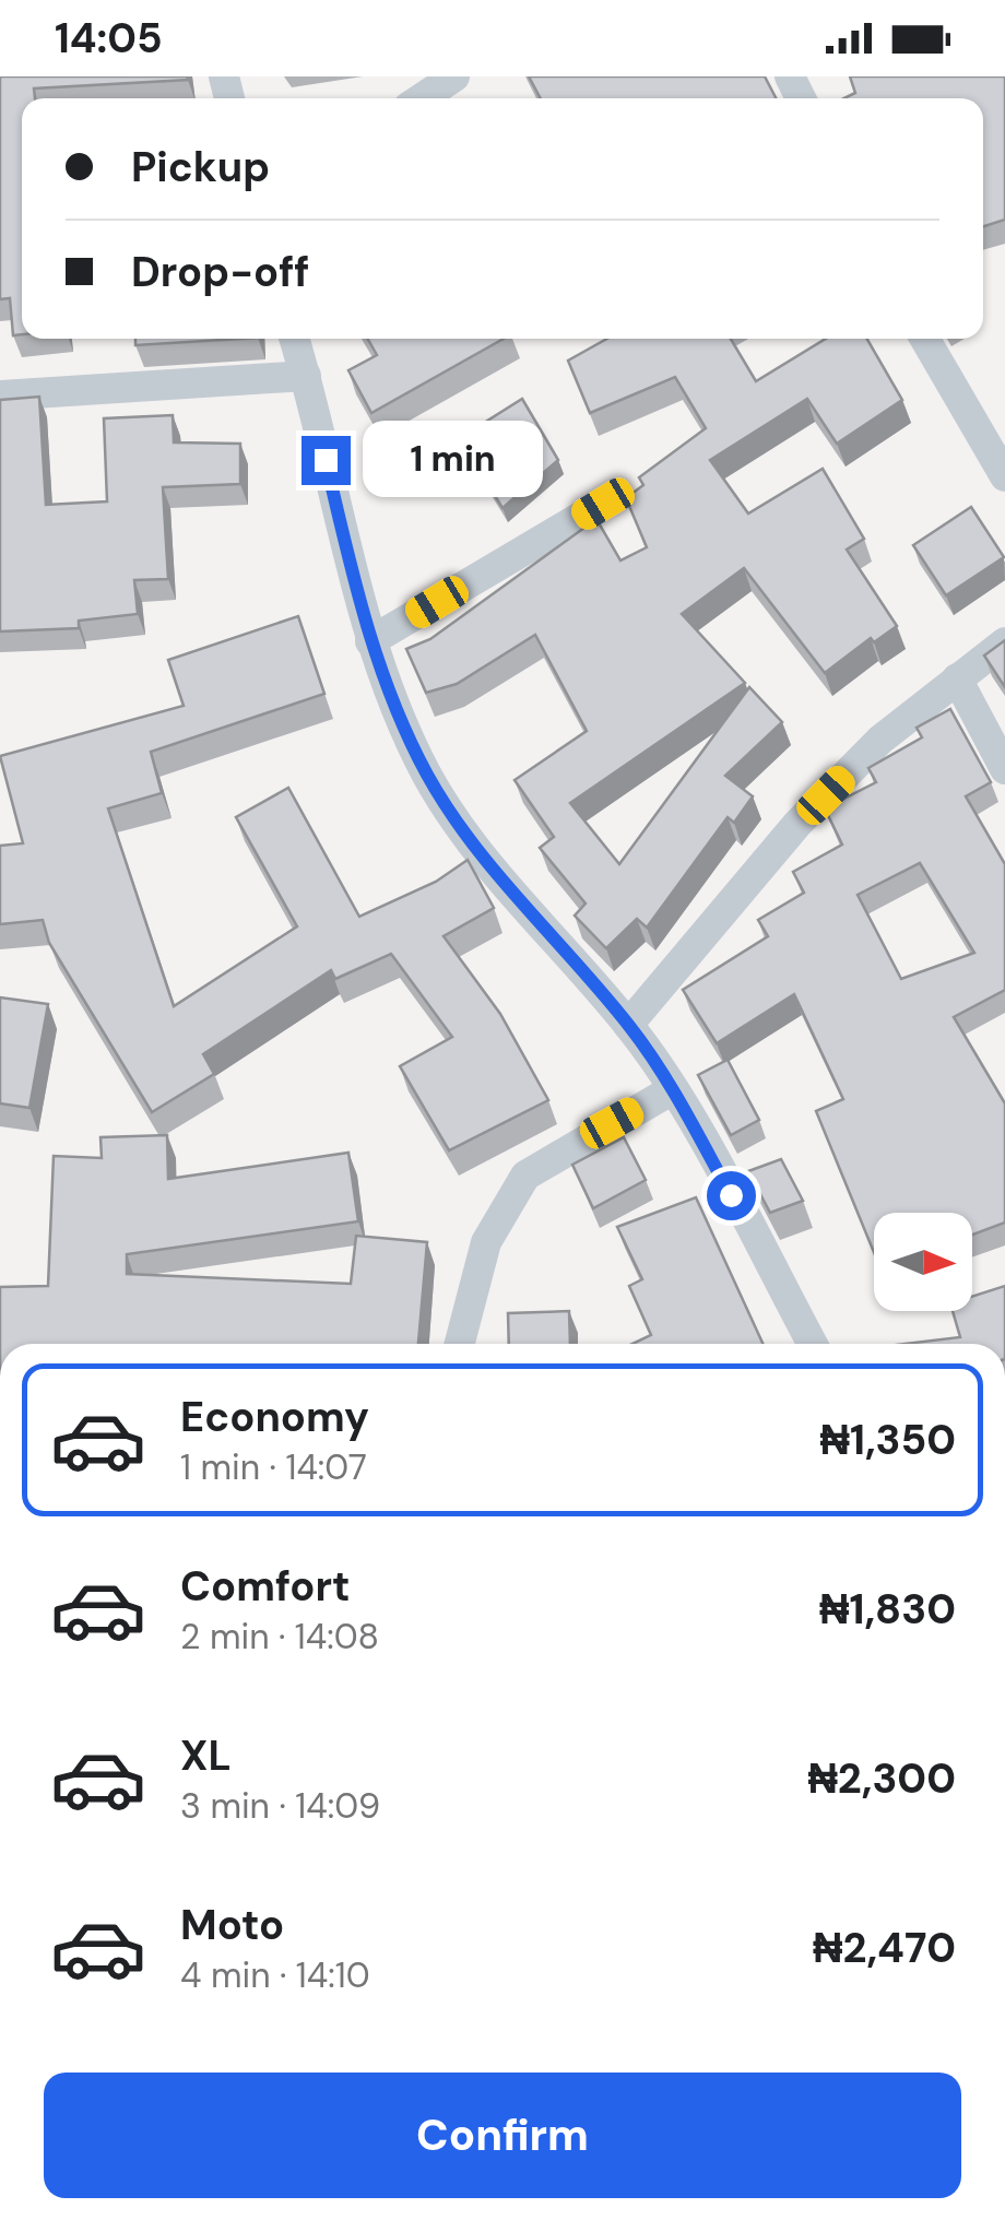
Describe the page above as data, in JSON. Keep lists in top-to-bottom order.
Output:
{
  "north": "right",
  "page": {
    "status": "14:05",
    "banner": ["Pickup", "Drop-off"],
    "bubble": "1 min",
    "list": [
      {
        "name": "Economy",
        "note": "1 min · 14:07",
        "value": "₦1,350"
      },
      {
        "name": "Comfort",
        "note": "2 min · 14:08",
        "value": "₦1,830"
      },
      {
        "name": "XL",
        "note": "3 min · 14:09",
        "value": "₦2,300"
      },
      {
        "name": "Moto",
        "note": "4 min · 14:10",
        "value": "₦2,470"
      }
    ],
    "buttons": "Confirm"
  }
}
